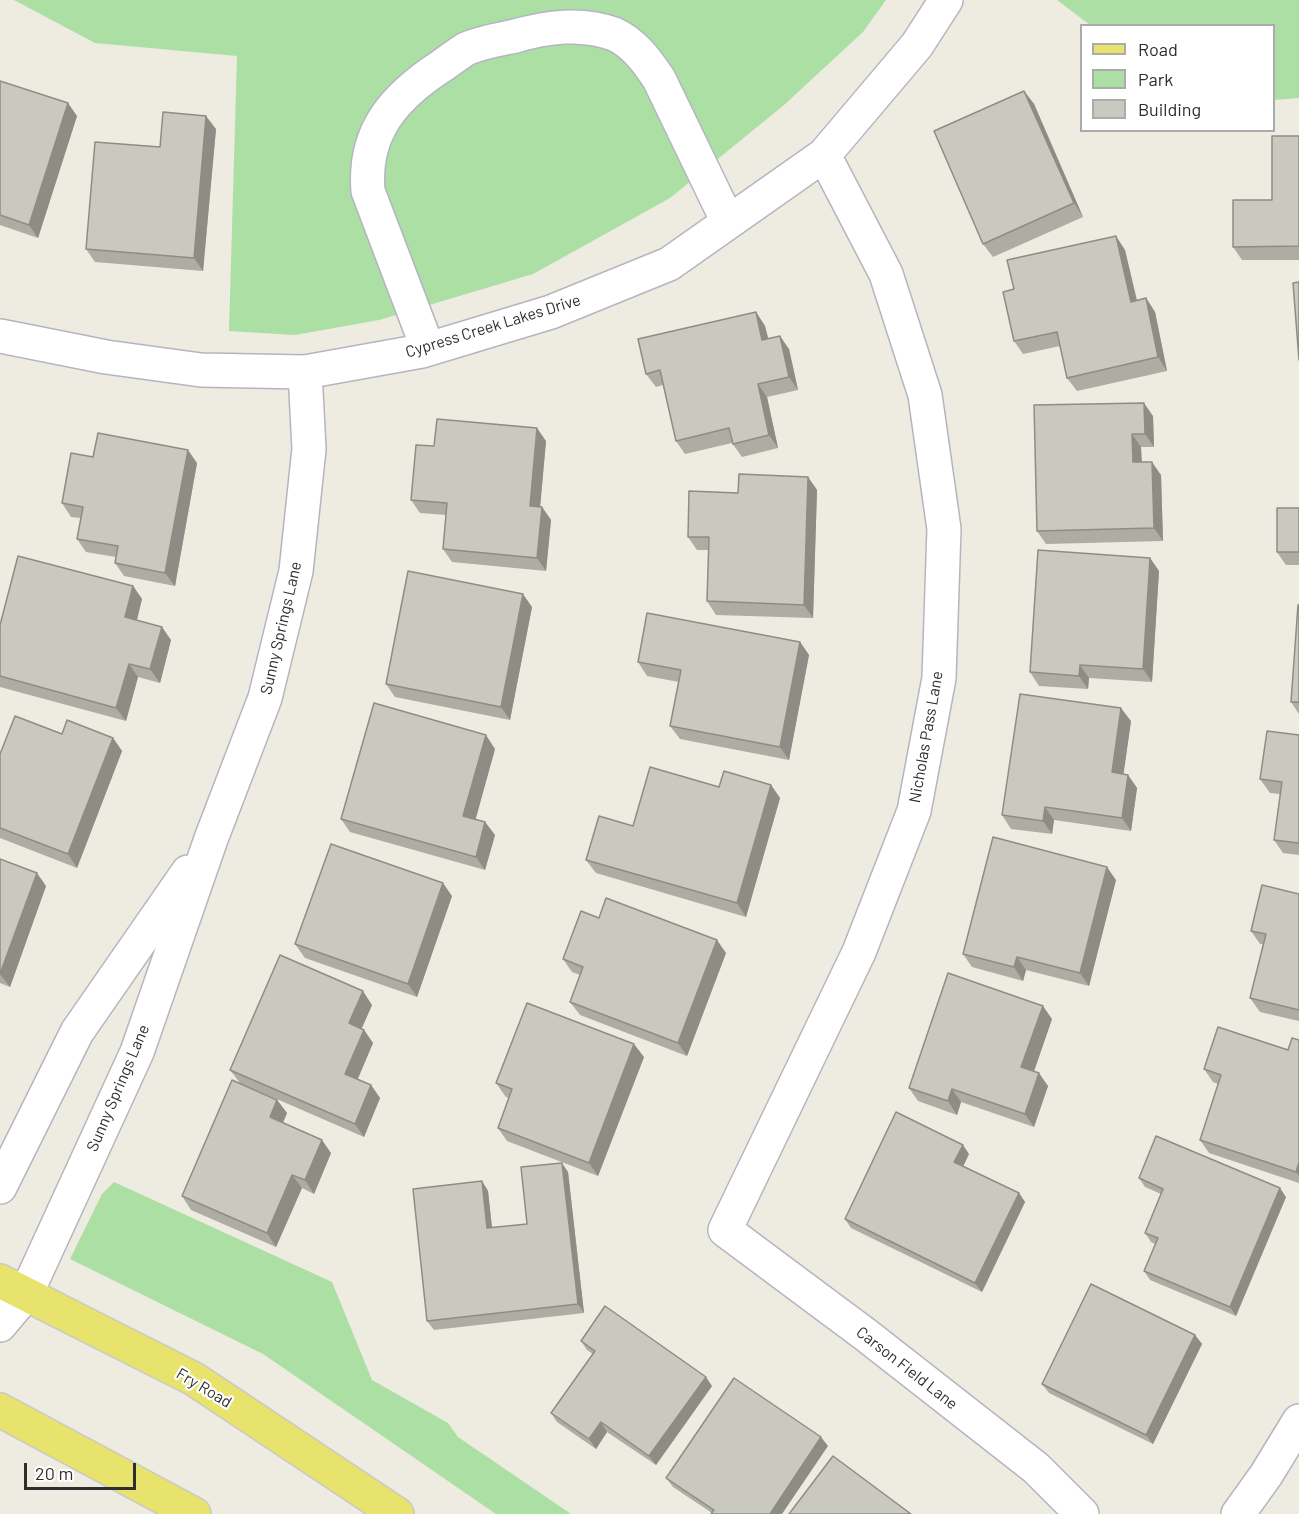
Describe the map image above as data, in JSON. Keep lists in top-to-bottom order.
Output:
{
  "streets": {
    "main road": ["Fry Road"],
    "street": [
      "Cypress Creek Lakes Drive",
      "Sunny Springs Lane",
      "Nicholas Pass Lane",
      "Carson Field Lane"
    ]
  },
  "crossings": [
    ["Cypress Creek Lakes Drive", "Sunny Springs Lane"],
    ["Cypress Creek Lakes Drive", "Nicholas Pass Lane"],
    ["Sunny Springs Lane", "Fry Road"],
    ["Nicholas Pass Lane", "Carson Field Lane"]
  ],
  "legend": ["Road", "Park", "Building"],
  "scale_bar": "20 m"
}
